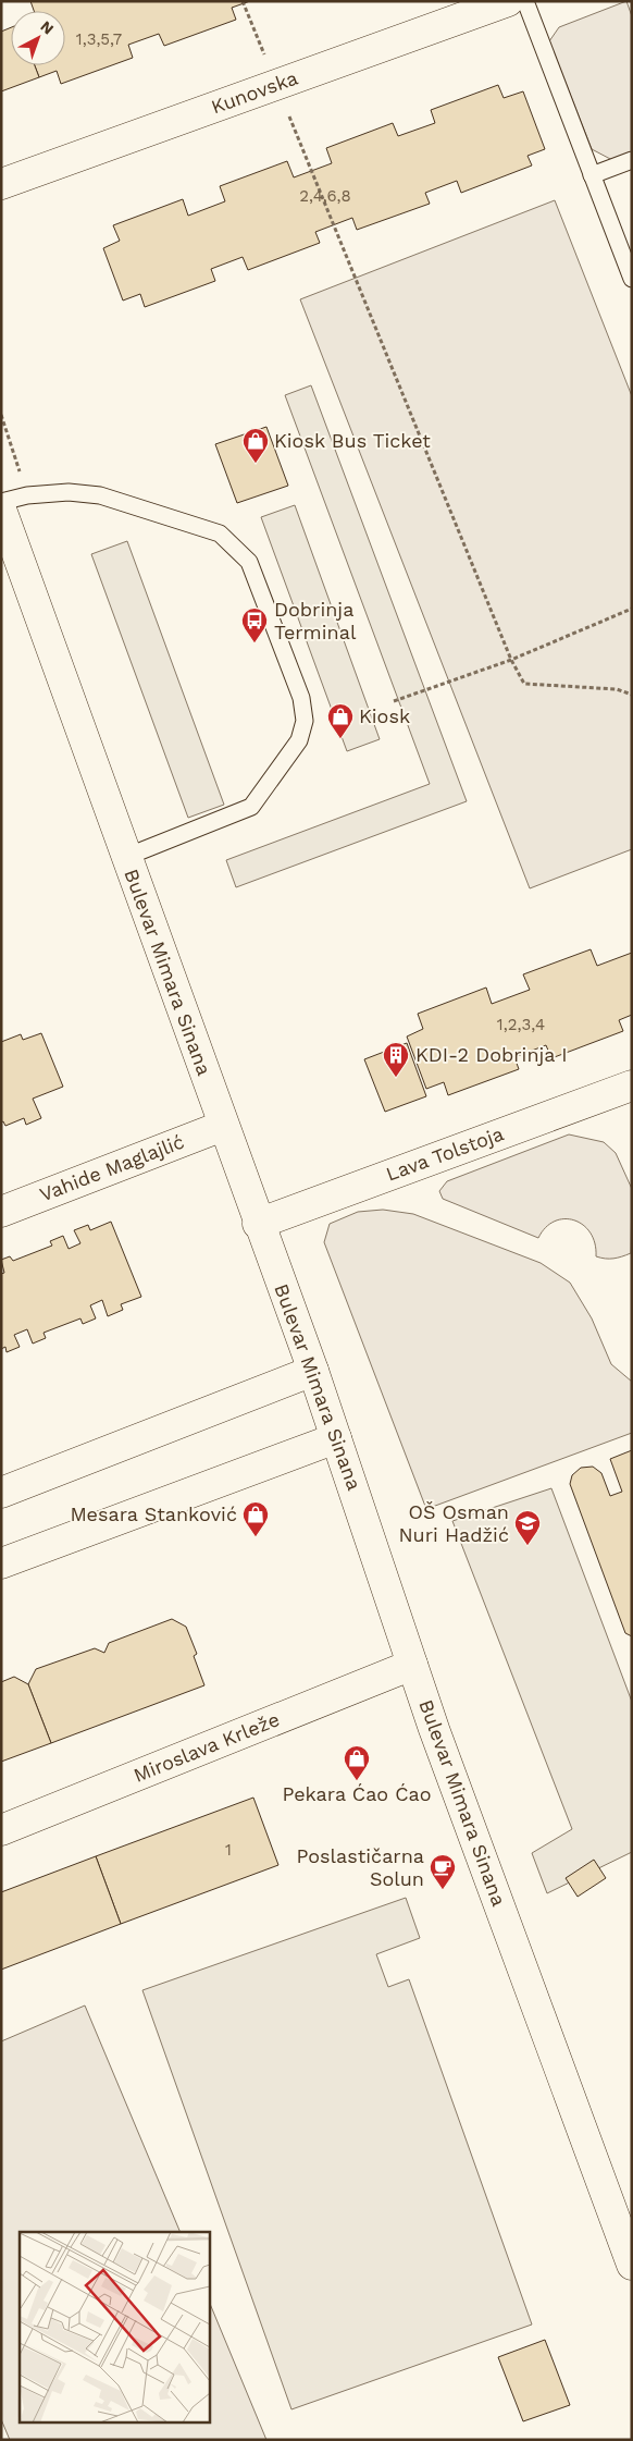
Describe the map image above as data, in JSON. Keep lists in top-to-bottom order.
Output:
{
  "streets": {
    "street": [
      "Kunovska",
      "Bulevar Mimara Sinana",
      "Lava Tolstoja",
      "Vahide Maglajlić",
      "Miroslava Krleže"
    ]
  },
  "crossings": [
    ["Bulevar Mimara Sinana", "Lava Tolstoja"],
    ["Bulevar Mimara Sinana", "Vahide Maglajlić"],
    ["Bulevar Mimara Sinana", "Miroslava Krleže"]
  ],
  "places": {
    "shop": [
      "Kiosk Bus Ticket",
      "Kiosk",
      "Mesara Stanković",
      "Pekara Ćao Ćao"
    ],
    "bus stop": ["Dobrinja Terminal"],
    "building": ["KDI-2 Dobrinja I"],
    "school or university": ["OŠ Osman Nuri Hadžić"],
    "cafe": ["Poslastičarna Solun"]
  },
  "house_numbers": [
    "1,3,5,7",
    "2,4,6,8",
    "1,2,3,4",
    "1"
  ],
  "north": "top right"
}
